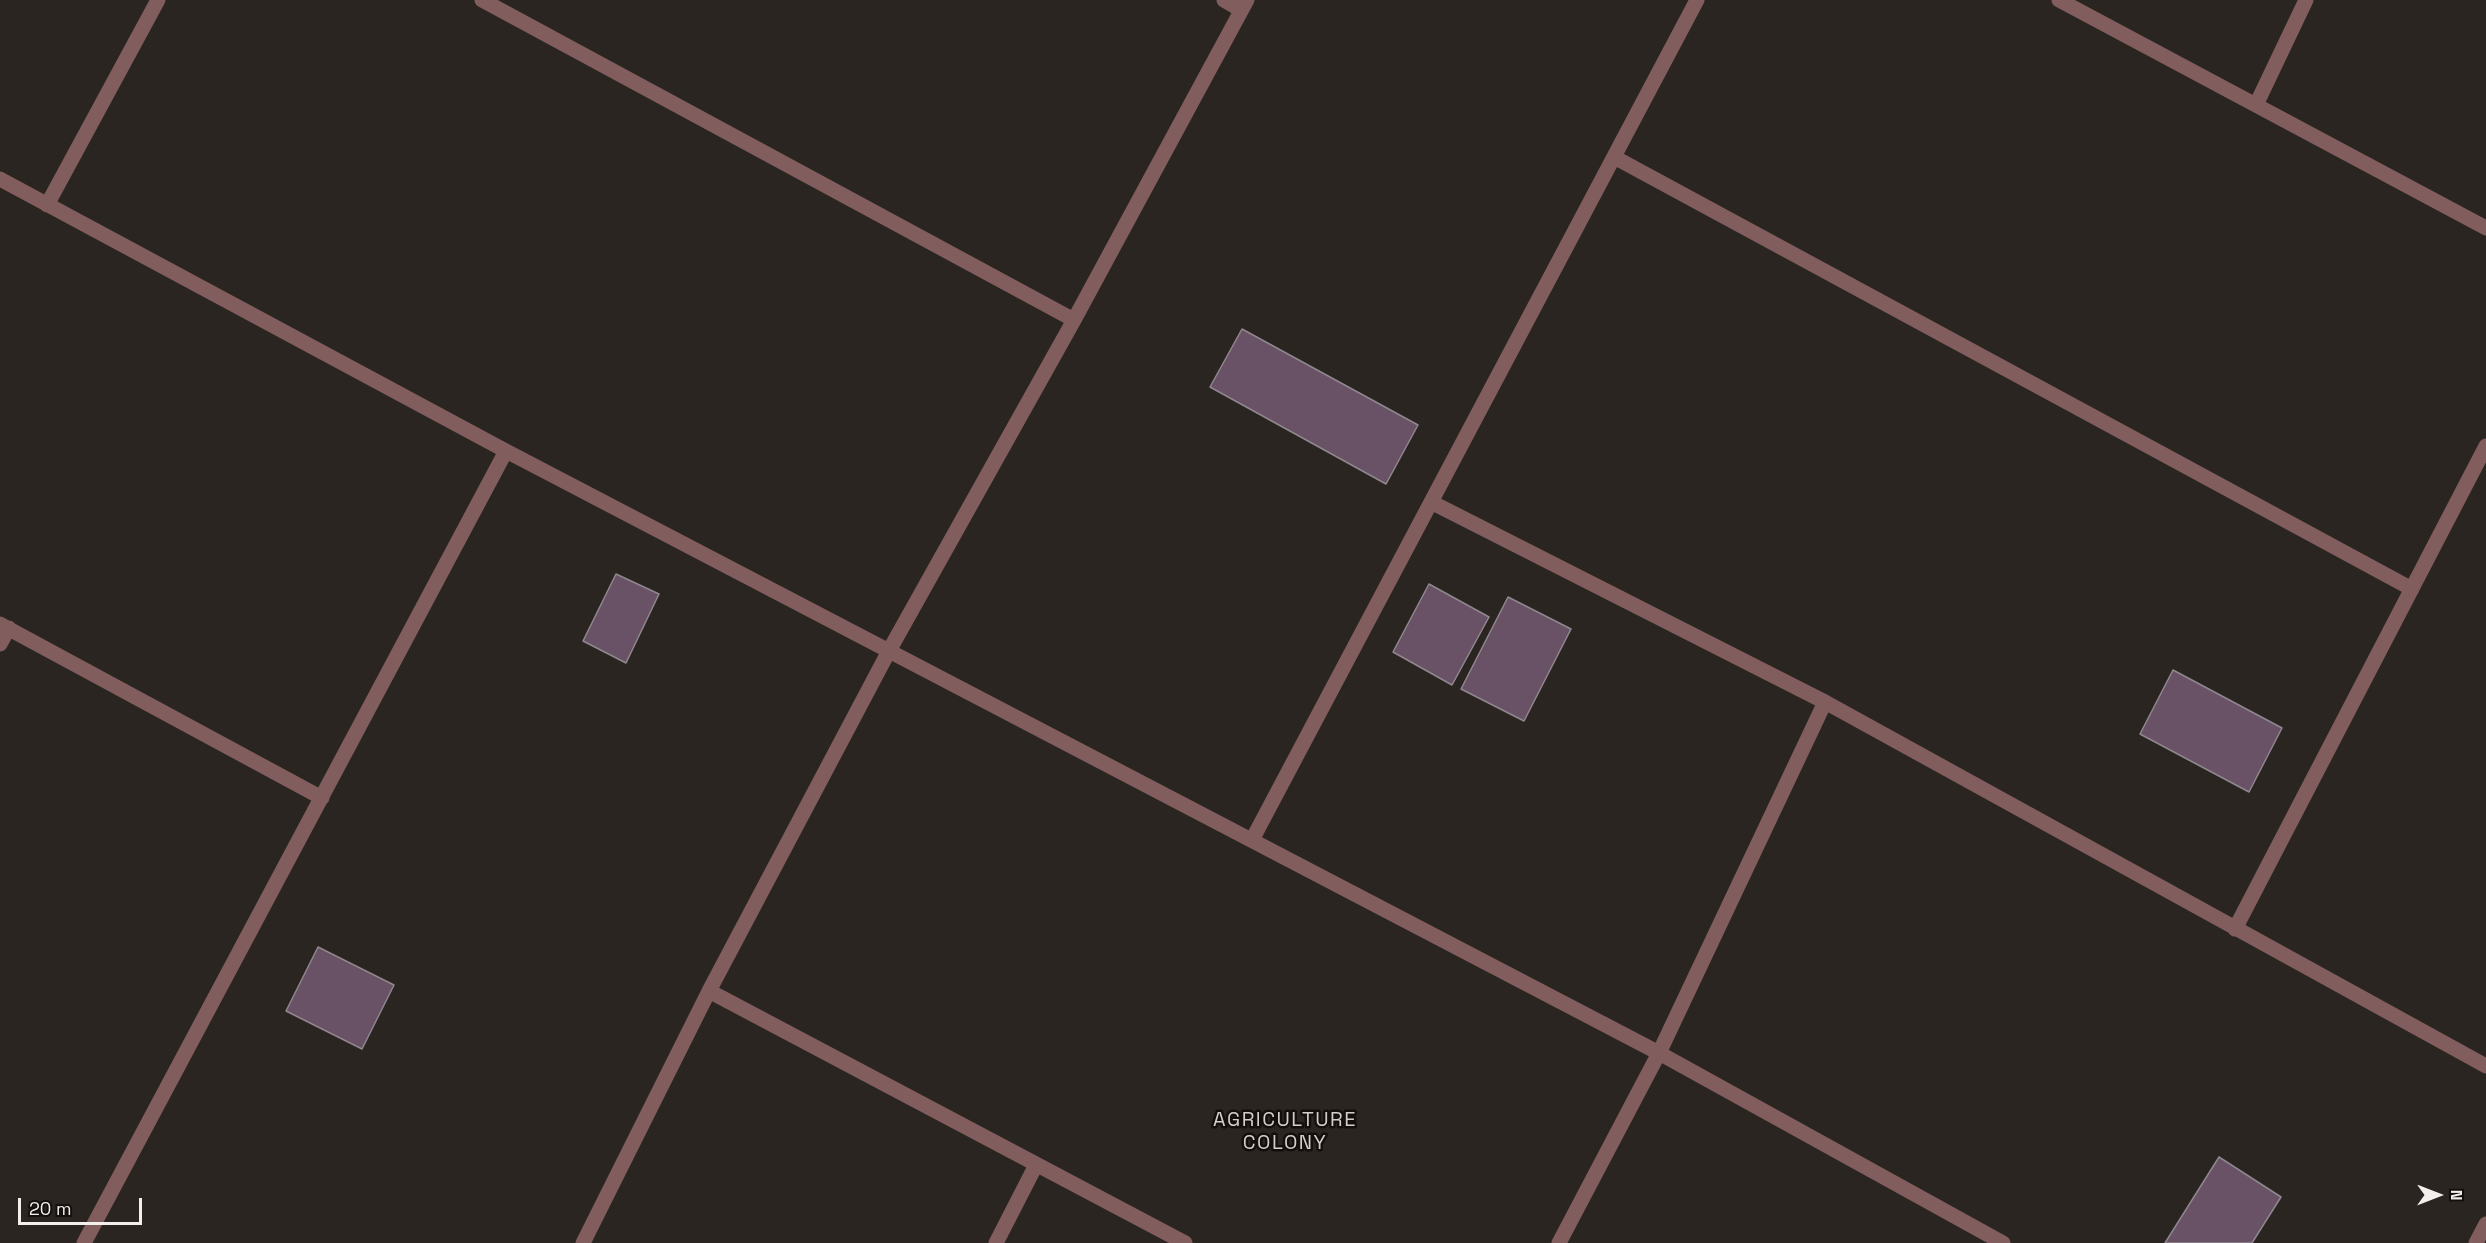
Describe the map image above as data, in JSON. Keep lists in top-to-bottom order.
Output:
{
  "districts": ["AGRICULTURE COLONY"],
  "scale_bar": "20 m",
  "north": "right"
}
